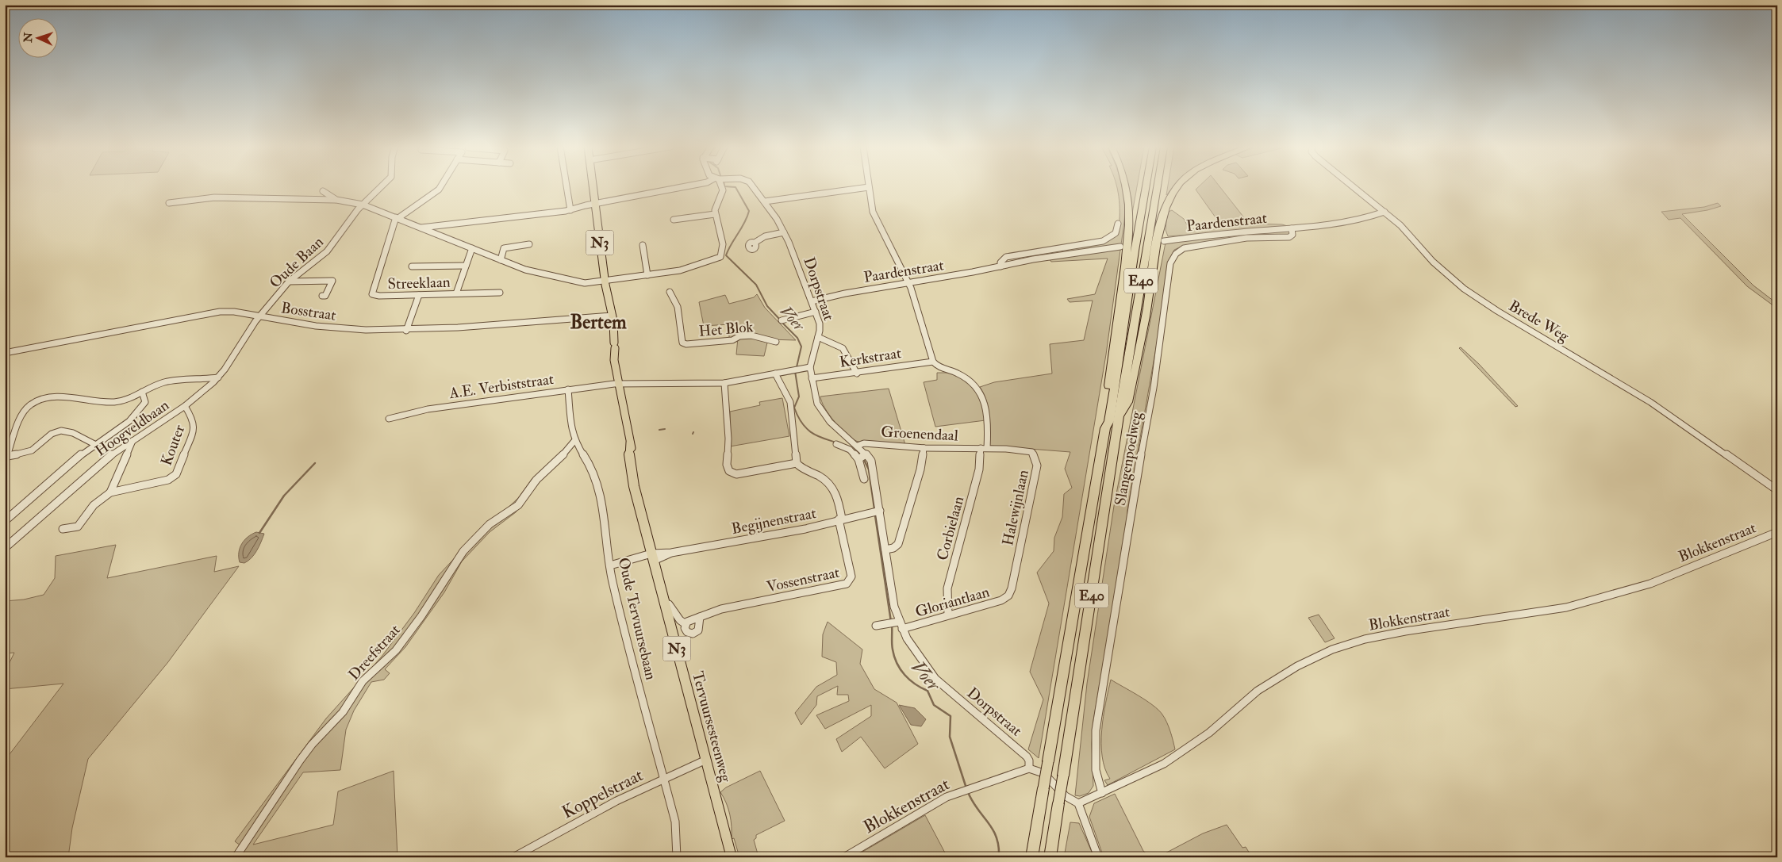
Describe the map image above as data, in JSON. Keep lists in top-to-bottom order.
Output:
{
  "streets": {
    "highway": ["E40"],
    "main road": ["N3", "Tervuursesteenweg"],
    "street": [
      "Paardenstraat",
      "Oude Baan",
      "Streeklaan",
      "Dorpstraat",
      "Bosstraat",
      "Brede Weg",
      "Het Blok",
      "Kerkstraat",
      "A.E. Verbiststraat",
      "Hoogveldbaan",
      "Groenendaal",
      "Kouter",
      "Slangenpoelweg",
      "Halewijnlaan",
      "Begijnenstraat",
      "Corbielaan",
      "Blokkenstraat",
      "Vossenstraat",
      "Gloriantlaan",
      "Oude Tervuursebaan",
      "Dreefstraat",
      "Koppelstraat"
    ]
  },
  "crossings": [
    ["Paardenstraat", "Dorpstraat"],
    ["Paardenstraat", "Brede Weg"],
    ["Paardenstraat", "Slangenpoelweg"],
    ["Oude Baan", "Bosstraat"],
    ["Oude Baan", "Hoogveldbaan"],
    ["Dorpstraat", "Kerkstraat"],
    ["Dorpstraat", "A.E. Verbiststraat"],
    ["Dorpstraat", "Groenendaal"],
    ["Dorpstraat", "Begijnenstraat"],
    ["Dorpstraat", "Blokkenstraat"],
    ["Dorpstraat", "Gloriantlaan"],
    ["Dorpstraat", "Tervuursesteenweg"],
    ["Bosstraat", "Hoogveldbaan"],
    ["Bosstraat", "Tervuursesteenweg"],
    ["Kerkstraat", "Corbielaan"],
    ["A.E. Verbiststraat", "Oude Tervuursebaan"],
    ["A.E. Verbiststraat", "Tervuursesteenweg"],
    ["Hoogveldbaan", "Kouter"],
    ["Groenendaal", "Halewijnlaan"],
    ["Groenendaal", "Corbielaan"],
    ["Slangenpoelweg", "Blokkenstraat"],
    ["Halewijnlaan", "Corbielaan"],
    ["Halewijnlaan", "Gloriantlaan"],
    ["Begijnenstraat", "Vossenstraat"],
    ["Begijnenstraat", "Oude Tervuursebaan"],
    ["Begijnenstraat", "Tervuursesteenweg"],
    ["Corbielaan", "Gloriantlaan"],
    ["Oude Tervuursebaan", "Dreefstraat"],
    ["Oude Tervuursebaan", "Koppelstraat"],
    ["Tervuursesteenweg", "Koppelstraat"]
  ],
  "districts": ["Bertem"],
  "water": ["Voer"],
  "north": "left"
}
